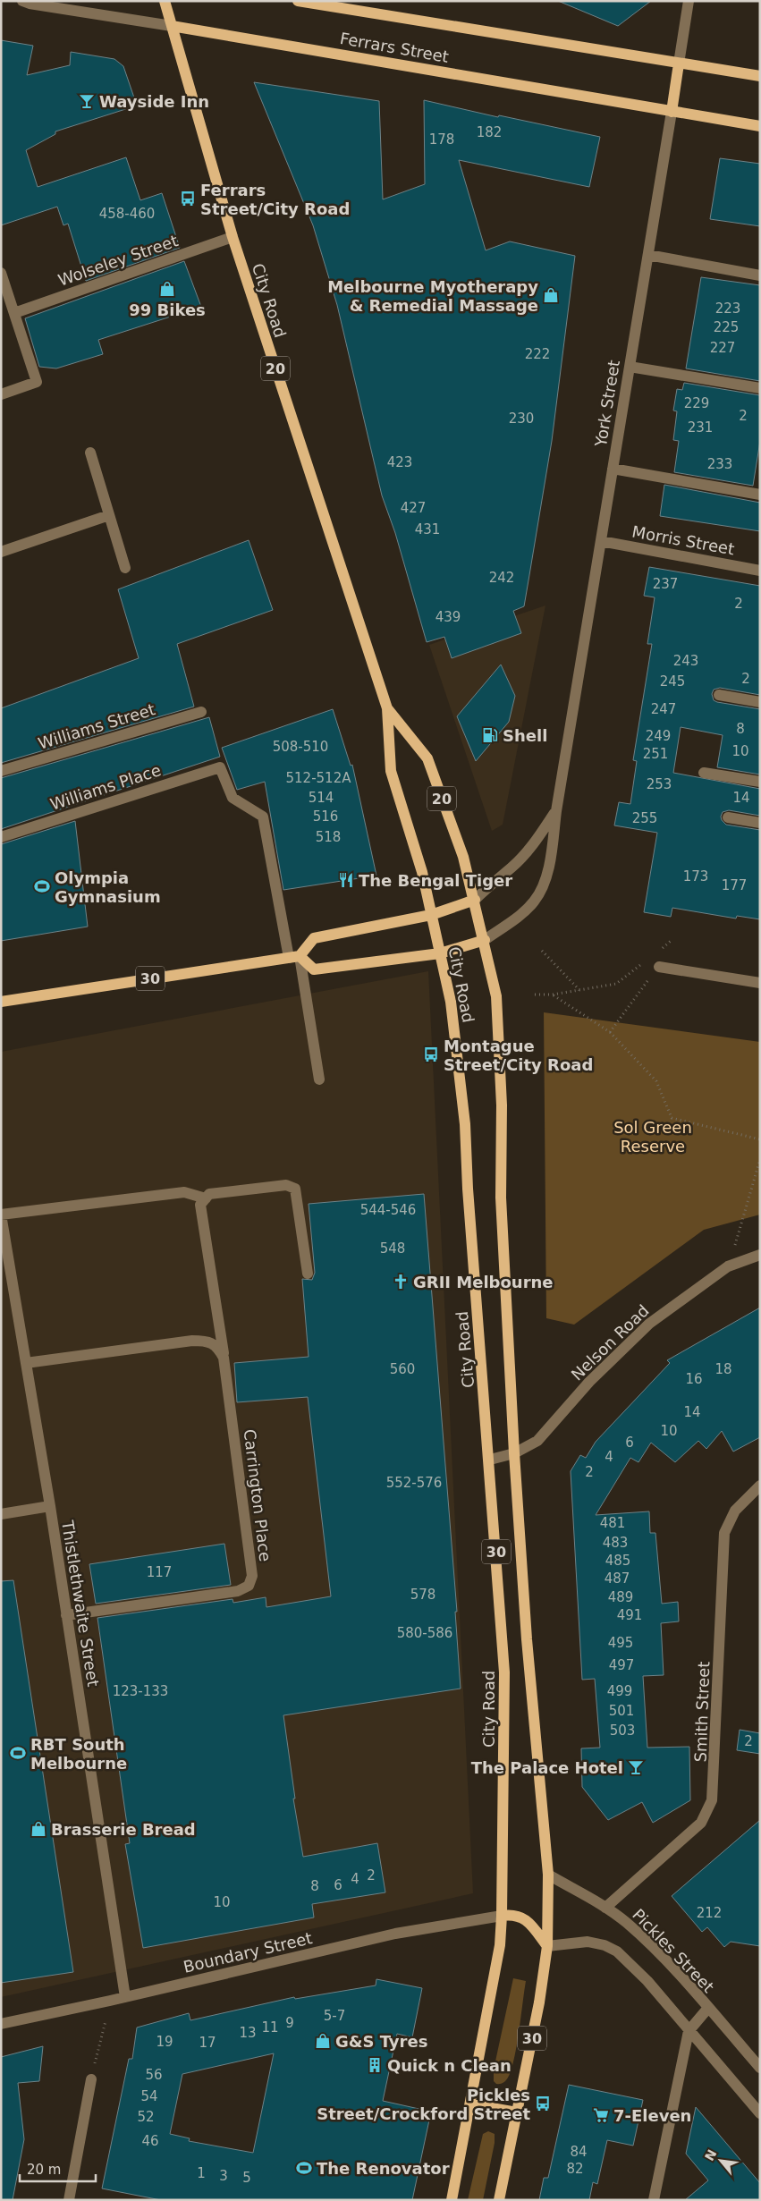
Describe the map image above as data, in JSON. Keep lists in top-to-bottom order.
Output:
{
  "streets": {
    "main road": [
      "Ferrars Street",
      "City Road",
      "20",
      "York Street",
      "30"
    ],
    "street": [
      "Wolseley Street",
      "Morris Street",
      "Williams Street",
      "Williams Place",
      "Nelson Road",
      "Carrington Place",
      "Thistlethwaite Street",
      "Smith Street",
      "Pickles Street",
      "Boundary Street"
    ]
  },
  "crossings": [
    ["Ferrars Street", "City Road"],
    ["Ferrars Street", "York Street"],
    ["Wolseley Street", "City Road"],
    ["City Road", "York Street"],
    ["City Road", "30"],
    ["City Road", "Nelson Road"],
    ["City Road", "Pickles Street"],
    ["City Road", "Boundary Street"],
    ["York Street", "Morris Street"],
    ["Williams Place", "30"],
    ["30", "Pickles Street"],
    ["30", "Boundary Street"],
    ["Carrington Place", "Thistlethwaite Street"],
    ["Thistlethwaite Street", "Boundary Street"],
    ["Smith Street", "Pickles Street"]
  ],
  "parks": ["Sol Green Reserve"],
  "places": {
    "bar": ["Wayside Inn", "The Palace Hotel"],
    "bus stop": ["Ferrars Street/City Road", "Montague Street/City Road", "Pickles Street/Crockford Street"],
    "shop": [
      "99 Bikes",
      "Melbourne Myotherapy & Remedial Massage",
      "Brasserie Bread",
      "G&S Tyres"
    ],
    "fuel station": ["Shell"],
    "restaurant": ["The Bengal Tiger"],
    "sports": ["Olympia Gymnasium", "RBT South Melbourne", "The Renovator"],
    "church": ["GRII Melbourne"],
    "building": ["Quick n Clean"],
    "supermarket": ["7-Eleven"]
  },
  "house_numbers": [
    "182",
    "178",
    "458-460",
    "223",
    "225",
    "227",
    "222",
    "229",
    "2",
    "230",
    "231",
    "423",
    "233",
    "427",
    "431",
    "242",
    "237",
    "2",
    "439",
    "243",
    "2",
    "245",
    "247",
    "8",
    "249",
    "508-510",
    "10",
    "251",
    "512-512A",
    "253",
    "514",
    "14",
    "516",
    "255",
    "518",
    "173",
    "177",
    "544-546",
    "548",
    "560",
    "18",
    "16",
    "14",
    "10",
    "6",
    "4",
    "2",
    "552-576",
    "481",
    "483",
    "485",
    "117",
    "487",
    "578",
    "489",
    "491",
    "580-586",
    "495",
    "497",
    "123-133",
    "499",
    "501",
    "503",
    "2",
    "2",
    "4",
    "6",
    "8",
    "10",
    "212",
    "5-7",
    "9",
    "11",
    "13",
    "19",
    "17",
    "56",
    "54",
    "52",
    "46",
    "84",
    "82",
    "1",
    "3",
    "5"
  ],
  "scale_bar": "20 m",
  "north": "top left"
}
